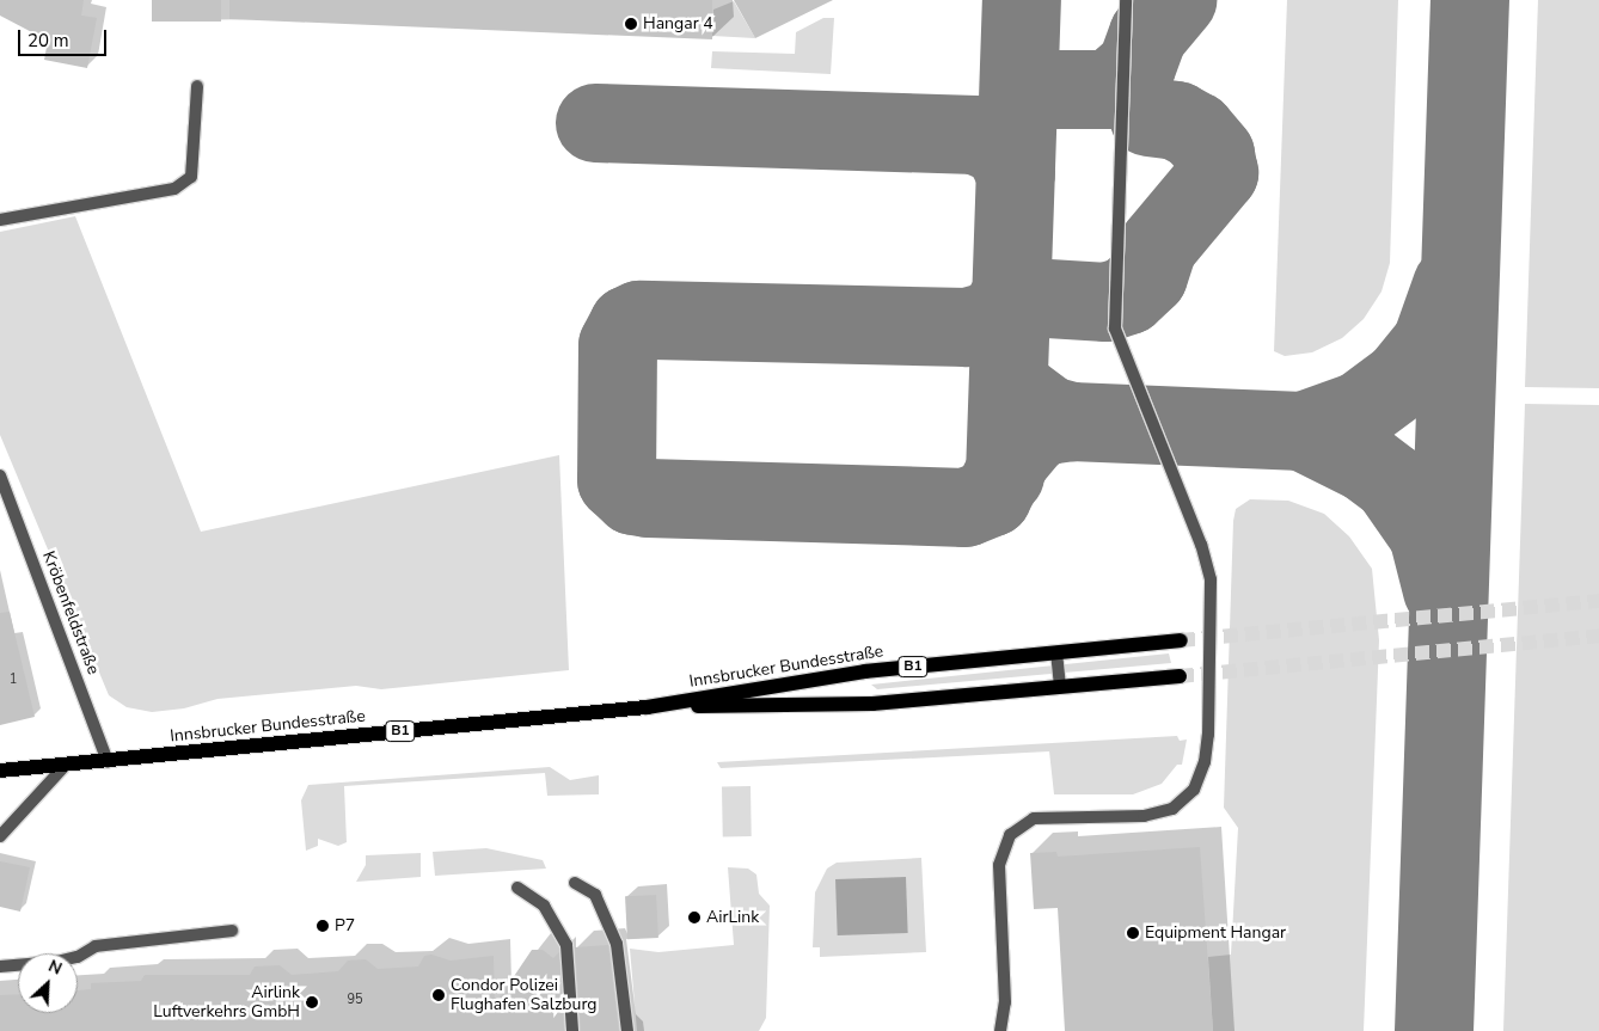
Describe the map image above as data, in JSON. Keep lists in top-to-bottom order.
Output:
{
  "streets": {
    "main road": ["Innsbrucker Bundesstraße", "B1"],
    "street": ["Kröbenfeldstraße"]
  },
  "crossings": [
    ["Kröbenfeldstraße", "Innsbrucker Bundesstraße"]
  ],
  "places": [
    "Hangar 4",
    "AirLink",
    "P7",
    "Equipment Hangar",
    "Condor Polizei Flughafen Salzburg",
    "Airlink Luftverkehrs GmbH"
  ],
  "house_numbers": ["1", "95"],
  "scale_bar": "20 m",
  "north": "top right"
}
